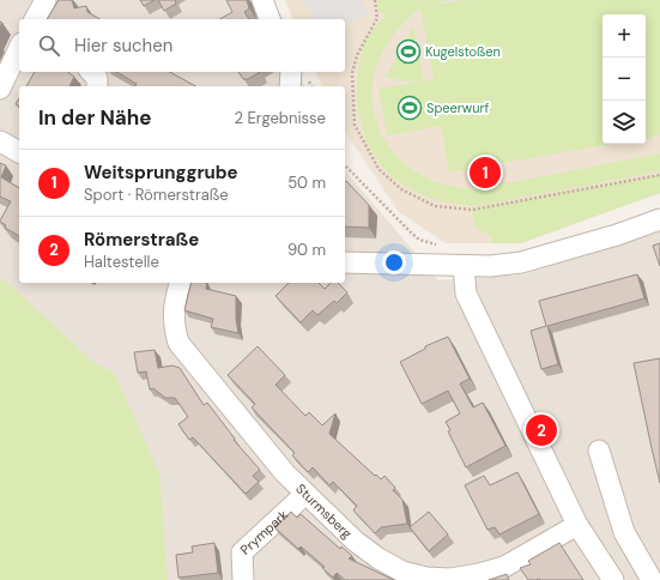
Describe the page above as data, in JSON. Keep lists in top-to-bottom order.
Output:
{
  "streets": {
    "street": ["Sturmsberg", "Prympark"]
  },
  "crossings": [
    ["Sturmsberg", "Prympark"]
  ],
  "places": {
    "sports": ["Kugelstoßen", "Speerwurf"]
  },
  "page": {
    "map_buttons": ["+", "−"],
    "search": "Hier suchen",
    "heading": ["In der Nähe", "2 Ergebnisse"],
    "list": [
      {
        "mark": "1",
        "name": "Weitsprunggrube",
        "note": "Sport · Römerstraße",
        "value": "50 m"
      },
      {
        "mark": "2",
        "name": "Römerstraße",
        "note": "Haltestelle",
        "value": "90 m"
      }
    ],
    "pins": ["1", "2"]
  }
}
